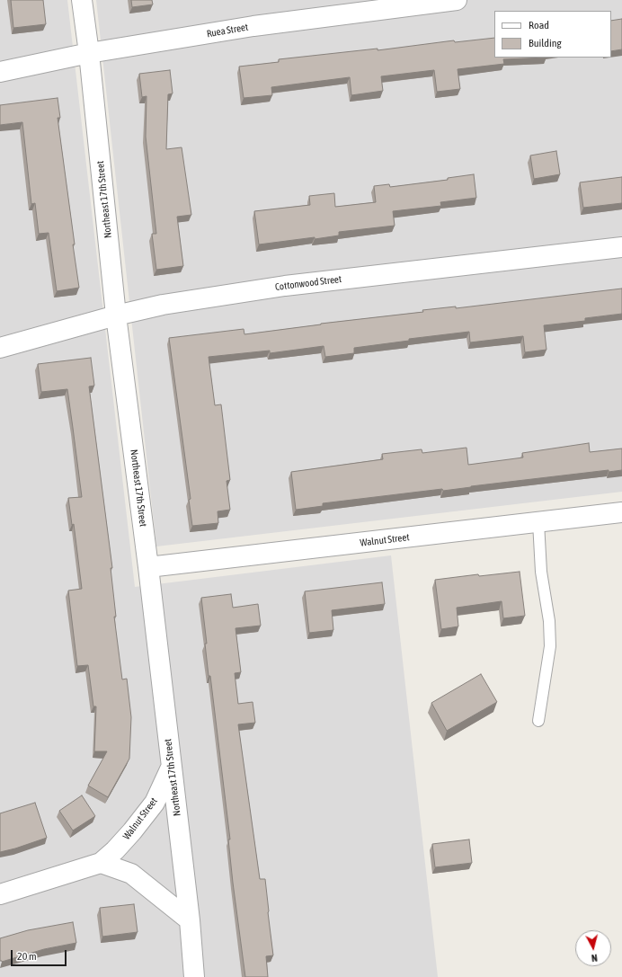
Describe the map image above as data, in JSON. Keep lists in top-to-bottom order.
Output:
{
  "streets": {
    "street": [
      "Ruea Street",
      "Northeast 17th Street",
      "Cottonwood Street",
      "Walnut Street"
    ]
  },
  "crossings": [
    ["Ruea Street", "Northeast 17th Street"],
    ["Northeast 17th Street", "Cottonwood Street"],
    ["Northeast 17th Street", "Walnut Street"]
  ],
  "legend": ["Road", "Building"],
  "scale_bar": "20 m",
  "north": "bottom"
}
